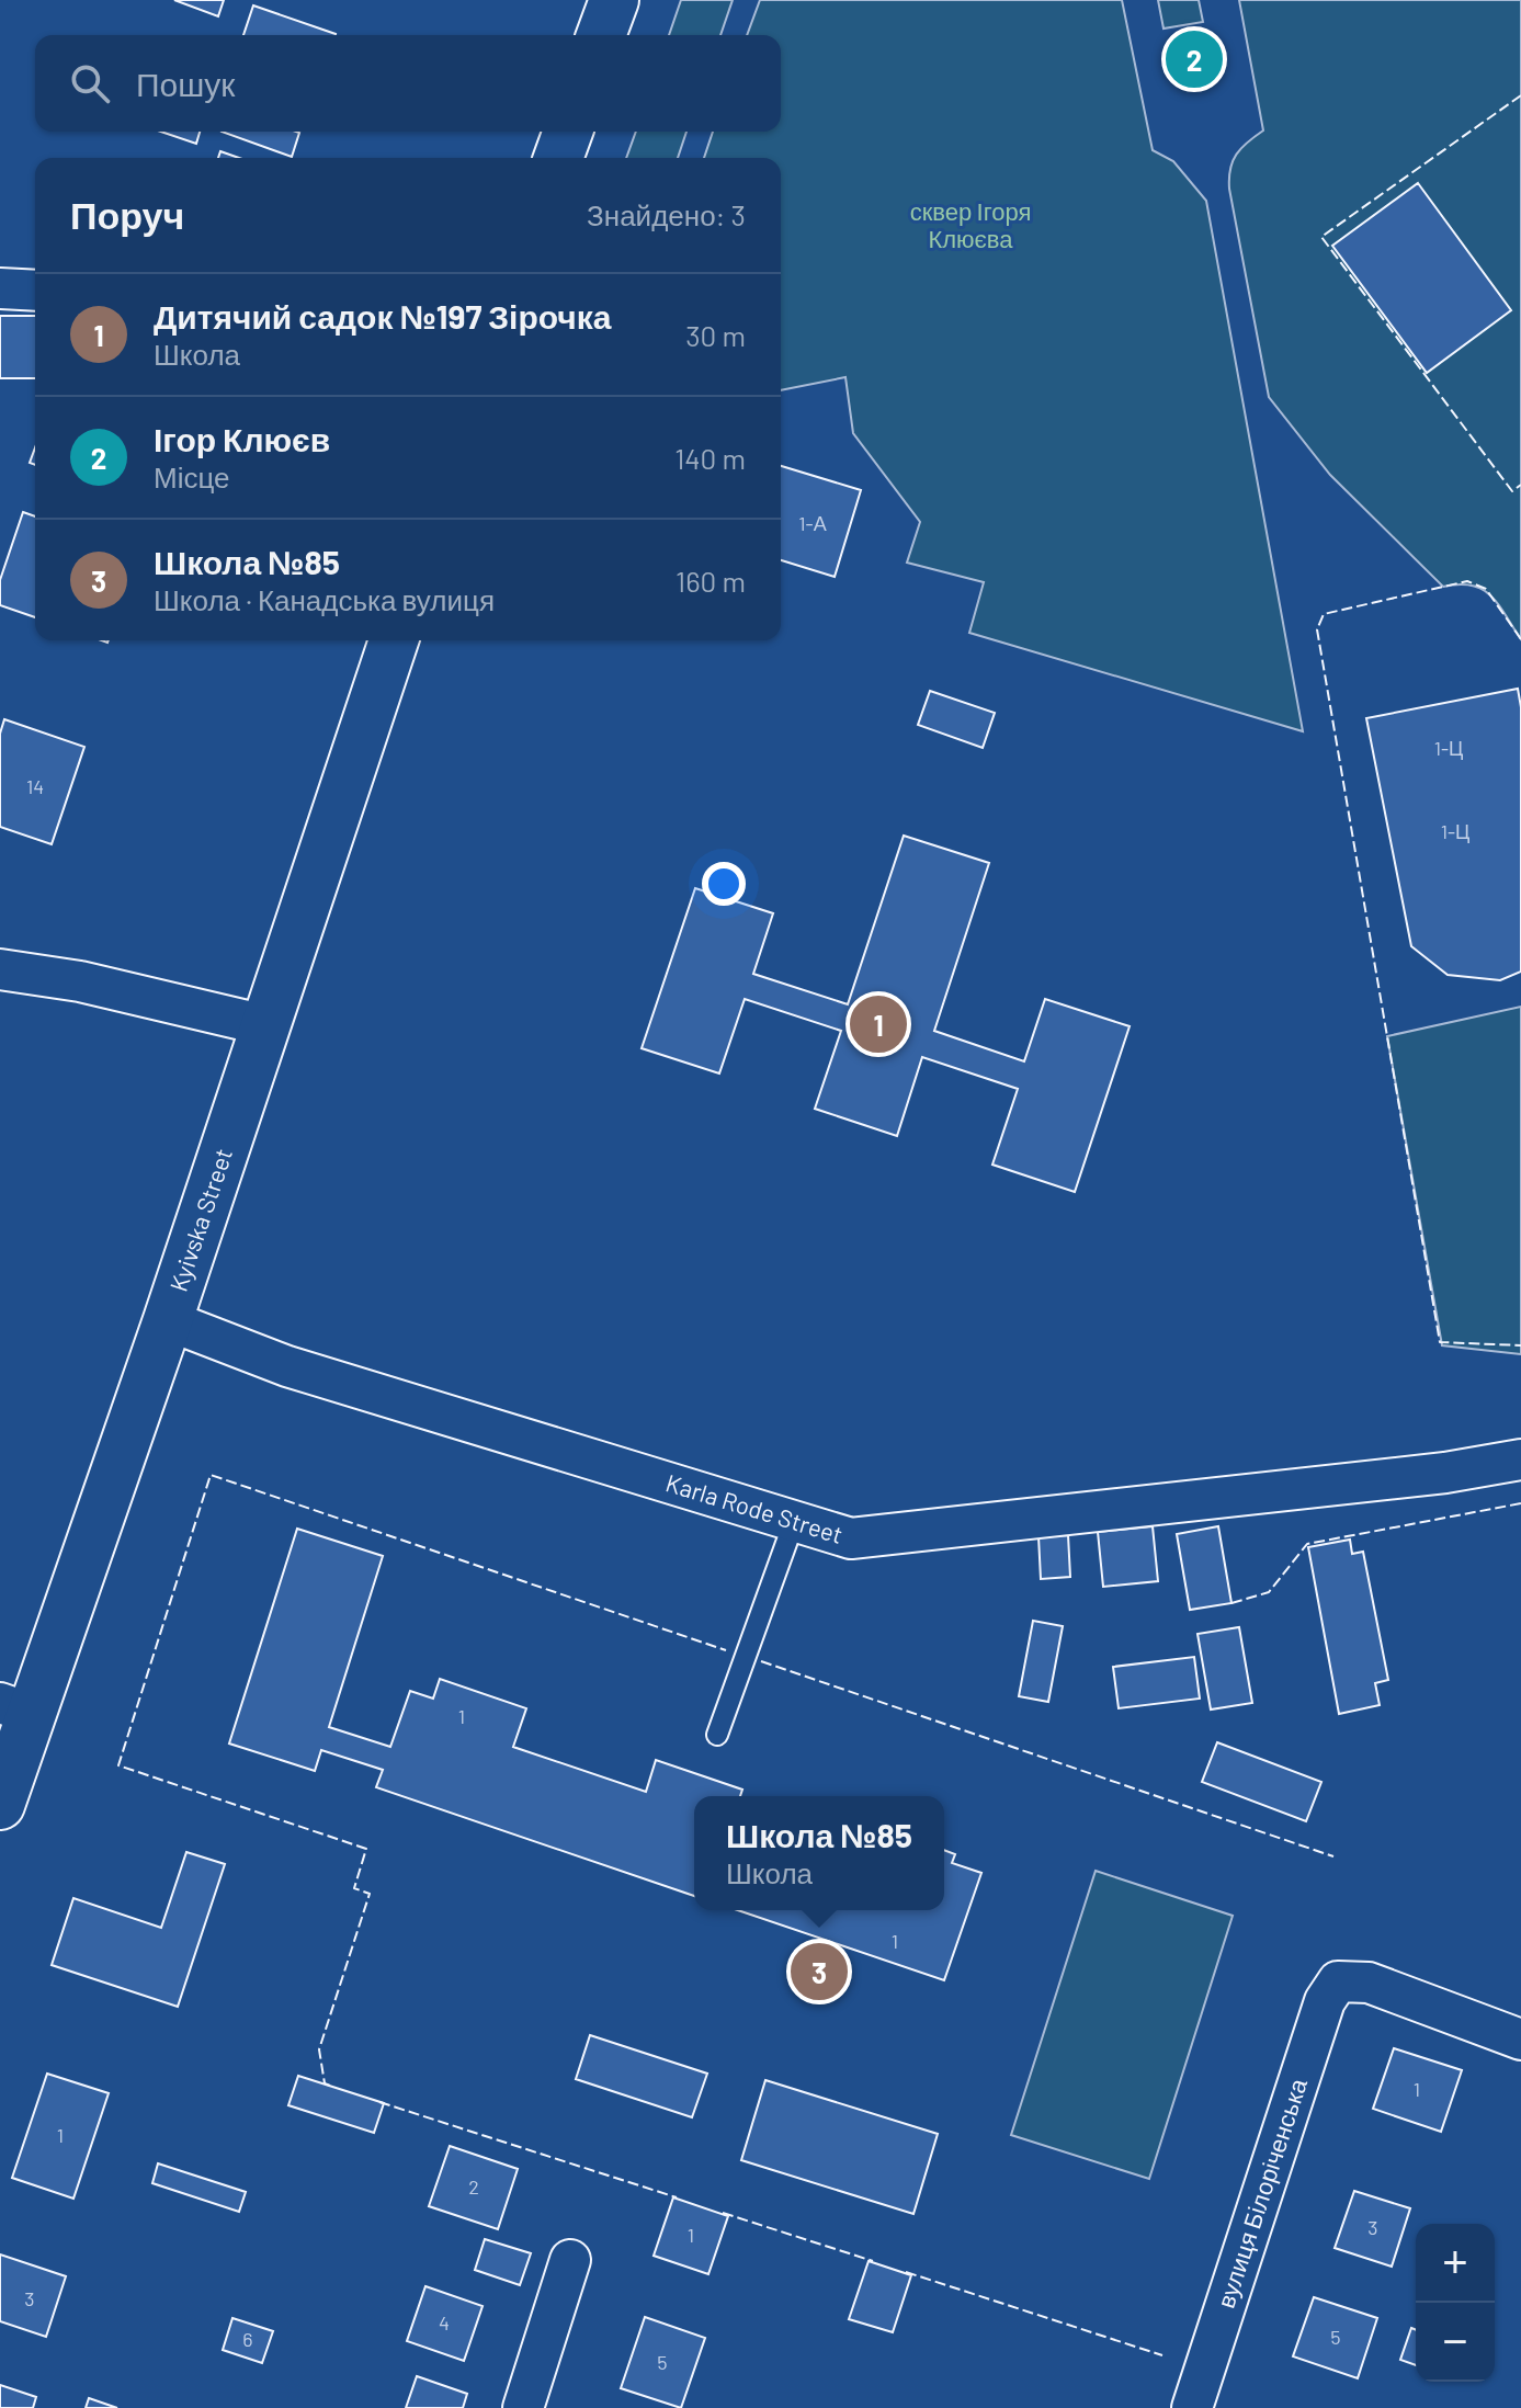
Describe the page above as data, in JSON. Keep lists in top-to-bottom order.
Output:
{
  "streets": {
    "highway": ["Kyivska Street"],
    "street": ["Karla Rode Street", "вулиця Білоріченська"]
  },
  "crossings": [
    ["Kyivska Street", "Karla Rode Street"]
  ],
  "parks": ["сквер Ігоря Клюєва"],
  "house_numbers": [
    "1-А",
    "1-Ц",
    "14",
    "1-Ц",
    "1",
    "1",
    "1",
    "1",
    "2",
    "3",
    "1",
    "3",
    "4",
    "5",
    "6",
    "5"
  ],
  "page": {
    "pins": ["2", "1", "3"],
    "search": "Пошук",
    "heading": ["Поруч", "Знайдено: 3"],
    "list": [
      {
        "mark": "1",
        "name": "Дитячий садок №197 Зірочка",
        "note": "Школа",
        "value": "30 m"
      },
      {
        "mark": "2",
        "name": "Ігор Клюєв",
        "note": "Місце",
        "value": "140 m"
      },
      {
        "mark": "3",
        "name": "Школа №85",
        "note": "Школа · Канадська вулиця",
        "value": "160 m"
      }
    ],
    "popup": ["Школа №85", "Школа"],
    "map_buttons": ["+", "−"]
  }
}
